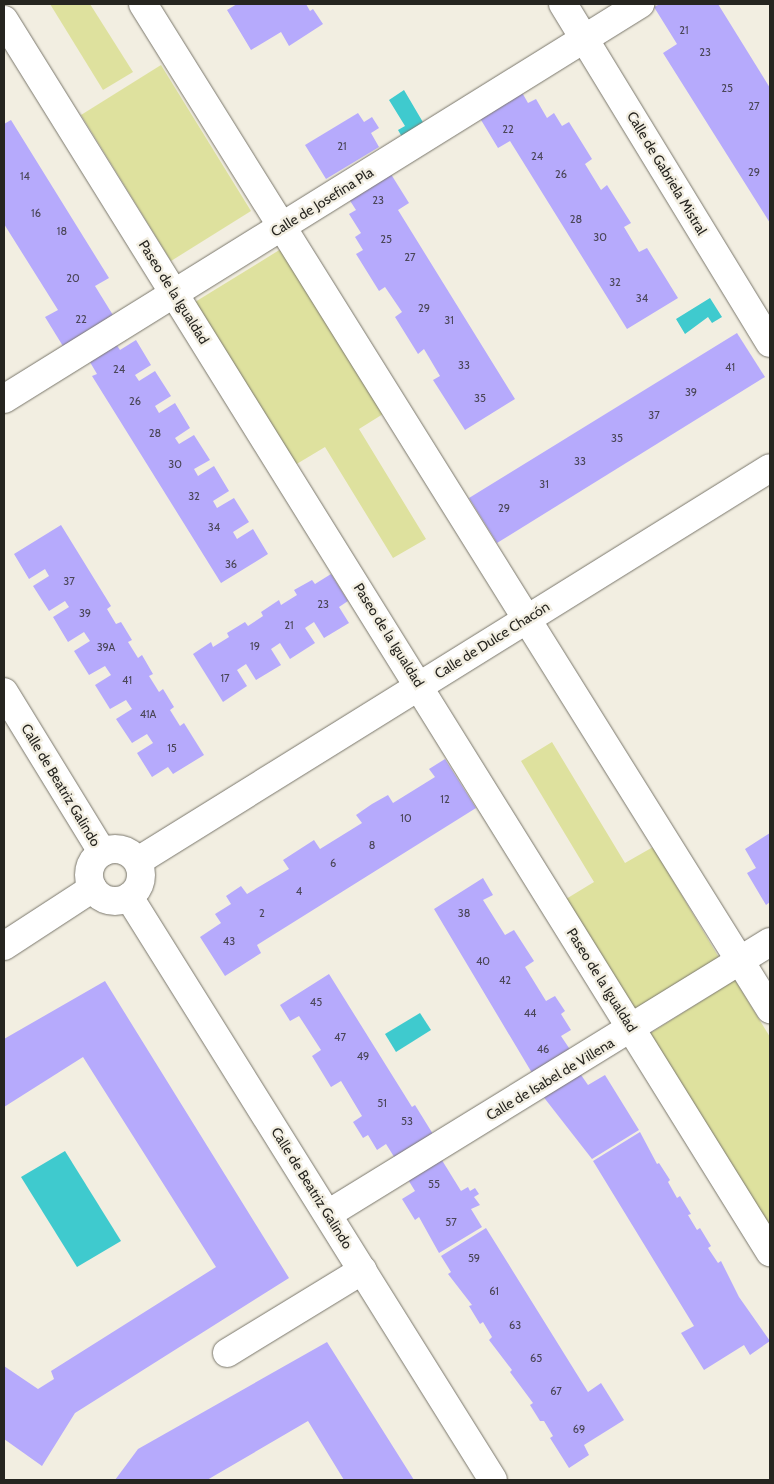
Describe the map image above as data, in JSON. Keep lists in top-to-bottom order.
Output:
{
  "streets": {
    "street": [
      "Calle de Gabriela Mistral",
      "Calle de Josefina Pla",
      "Paseo de la Igualdad",
      "Calle de Dulce Chacón",
      "Calle de Beatriz Galindo",
      "Calle de Isabel de Villena"
    ]
  },
  "crossings": [
    ["Calle de Gabriela Mistral", "Calle de Josefina Pla"],
    ["Calle de Josefina Pla", "Paseo de la Igualdad"],
    ["Paseo de la Igualdad", "Calle de Dulce Chacón"],
    ["Paseo de la Igualdad", "Calle de Isabel de Villena"],
    ["Calle de Dulce Chacón", "Calle de Beatriz Galindo"],
    ["Calle de Beatriz Galindo", "Calle de Isabel de Villena"]
  ],
  "house_numbers": [
    "21",
    "23",
    "25",
    "27",
    "22",
    "21",
    "24",
    "29",
    "26",
    "14",
    "23",
    "16",
    "28",
    "18",
    "30",
    "25",
    "27",
    "20",
    "32",
    "34",
    "29",
    "22",
    "31",
    "33",
    "41",
    "24",
    "39",
    "35",
    "26",
    "37",
    "28",
    "35",
    "33",
    "30",
    "31",
    "32",
    "29",
    "34",
    "36",
    "37",
    "23",
    "39",
    "21",
    "19",
    "39A",
    "17",
    "41",
    "41A",
    "15",
    "12",
    "10",
    "8",
    "6",
    "4",
    "2",
    "38",
    "43",
    "40",
    "42",
    "45",
    "44",
    "47",
    "46",
    "49",
    "51",
    "53",
    "55",
    "57",
    "59",
    "61",
    "63",
    "65",
    "67",
    "69"
  ]
}
